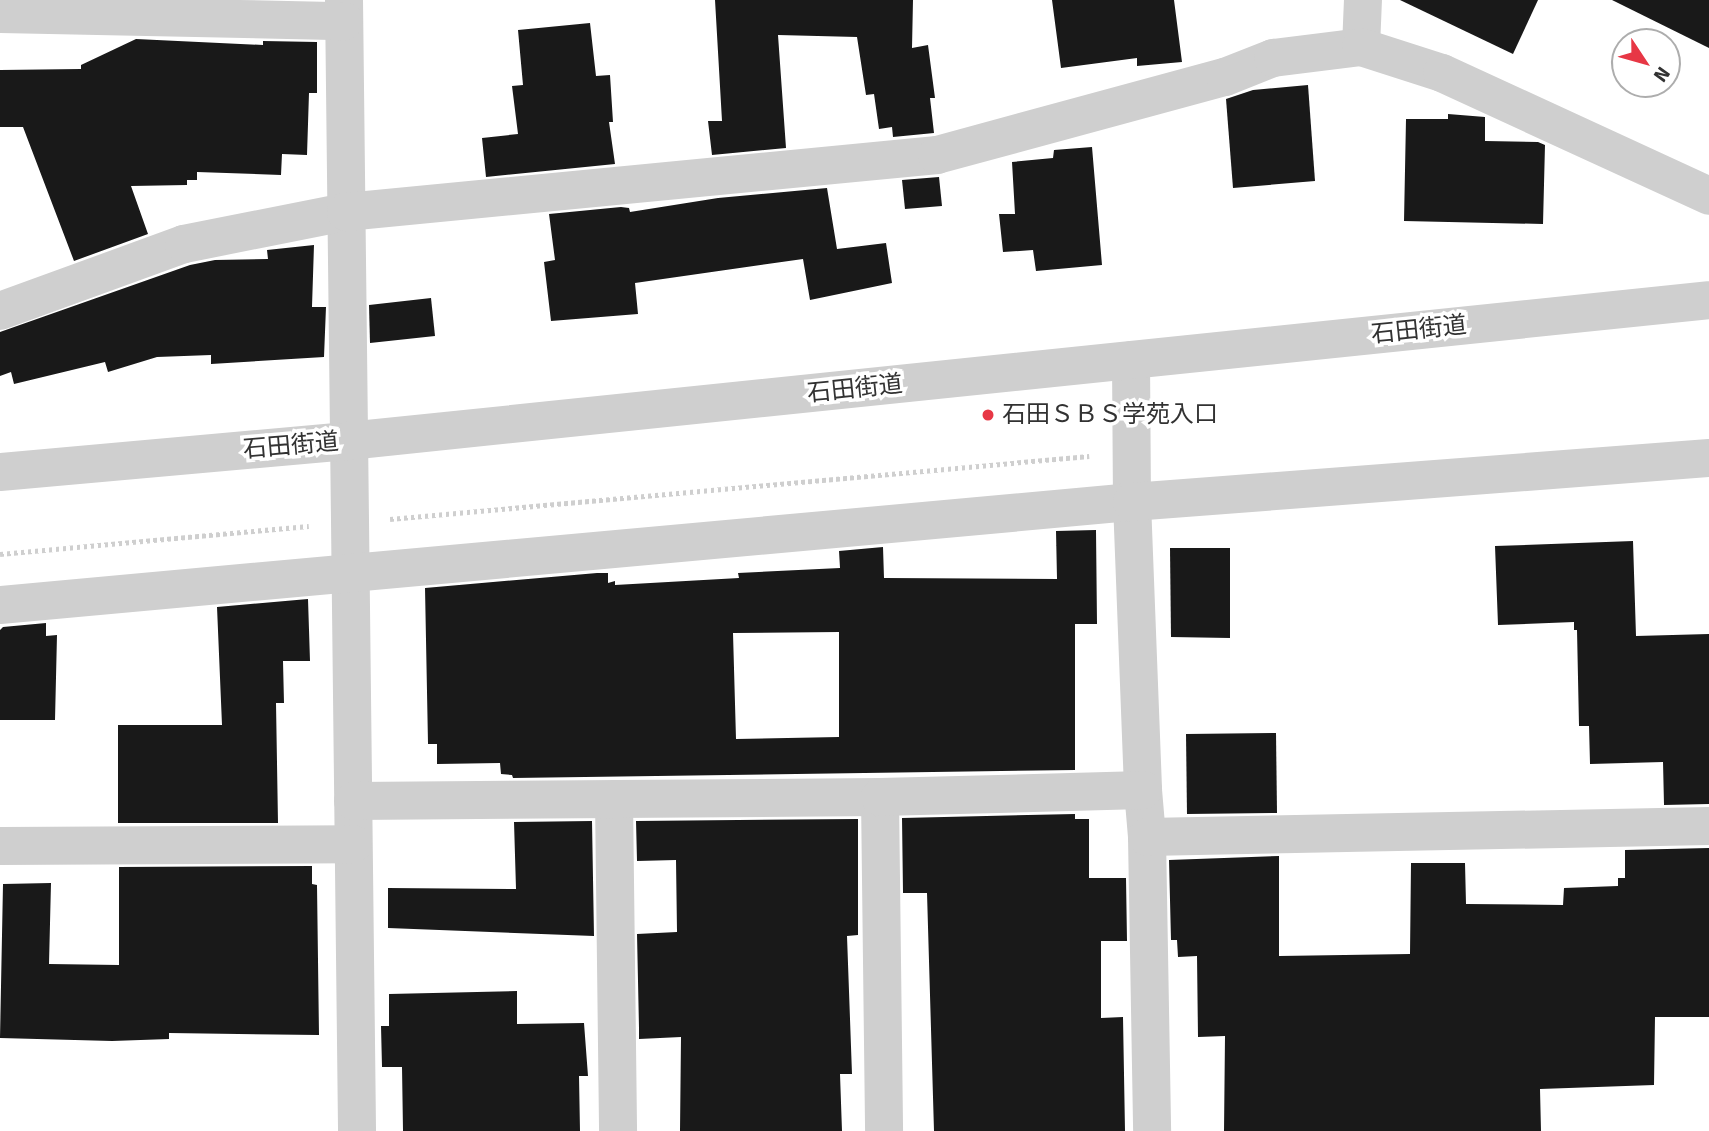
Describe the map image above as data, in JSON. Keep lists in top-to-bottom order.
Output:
{
  "streets": {
    "street": ["石田街道"]
  },
  "places": ["石田ＳＢＳ学苑入口"],
  "north": "bottom right"
}
